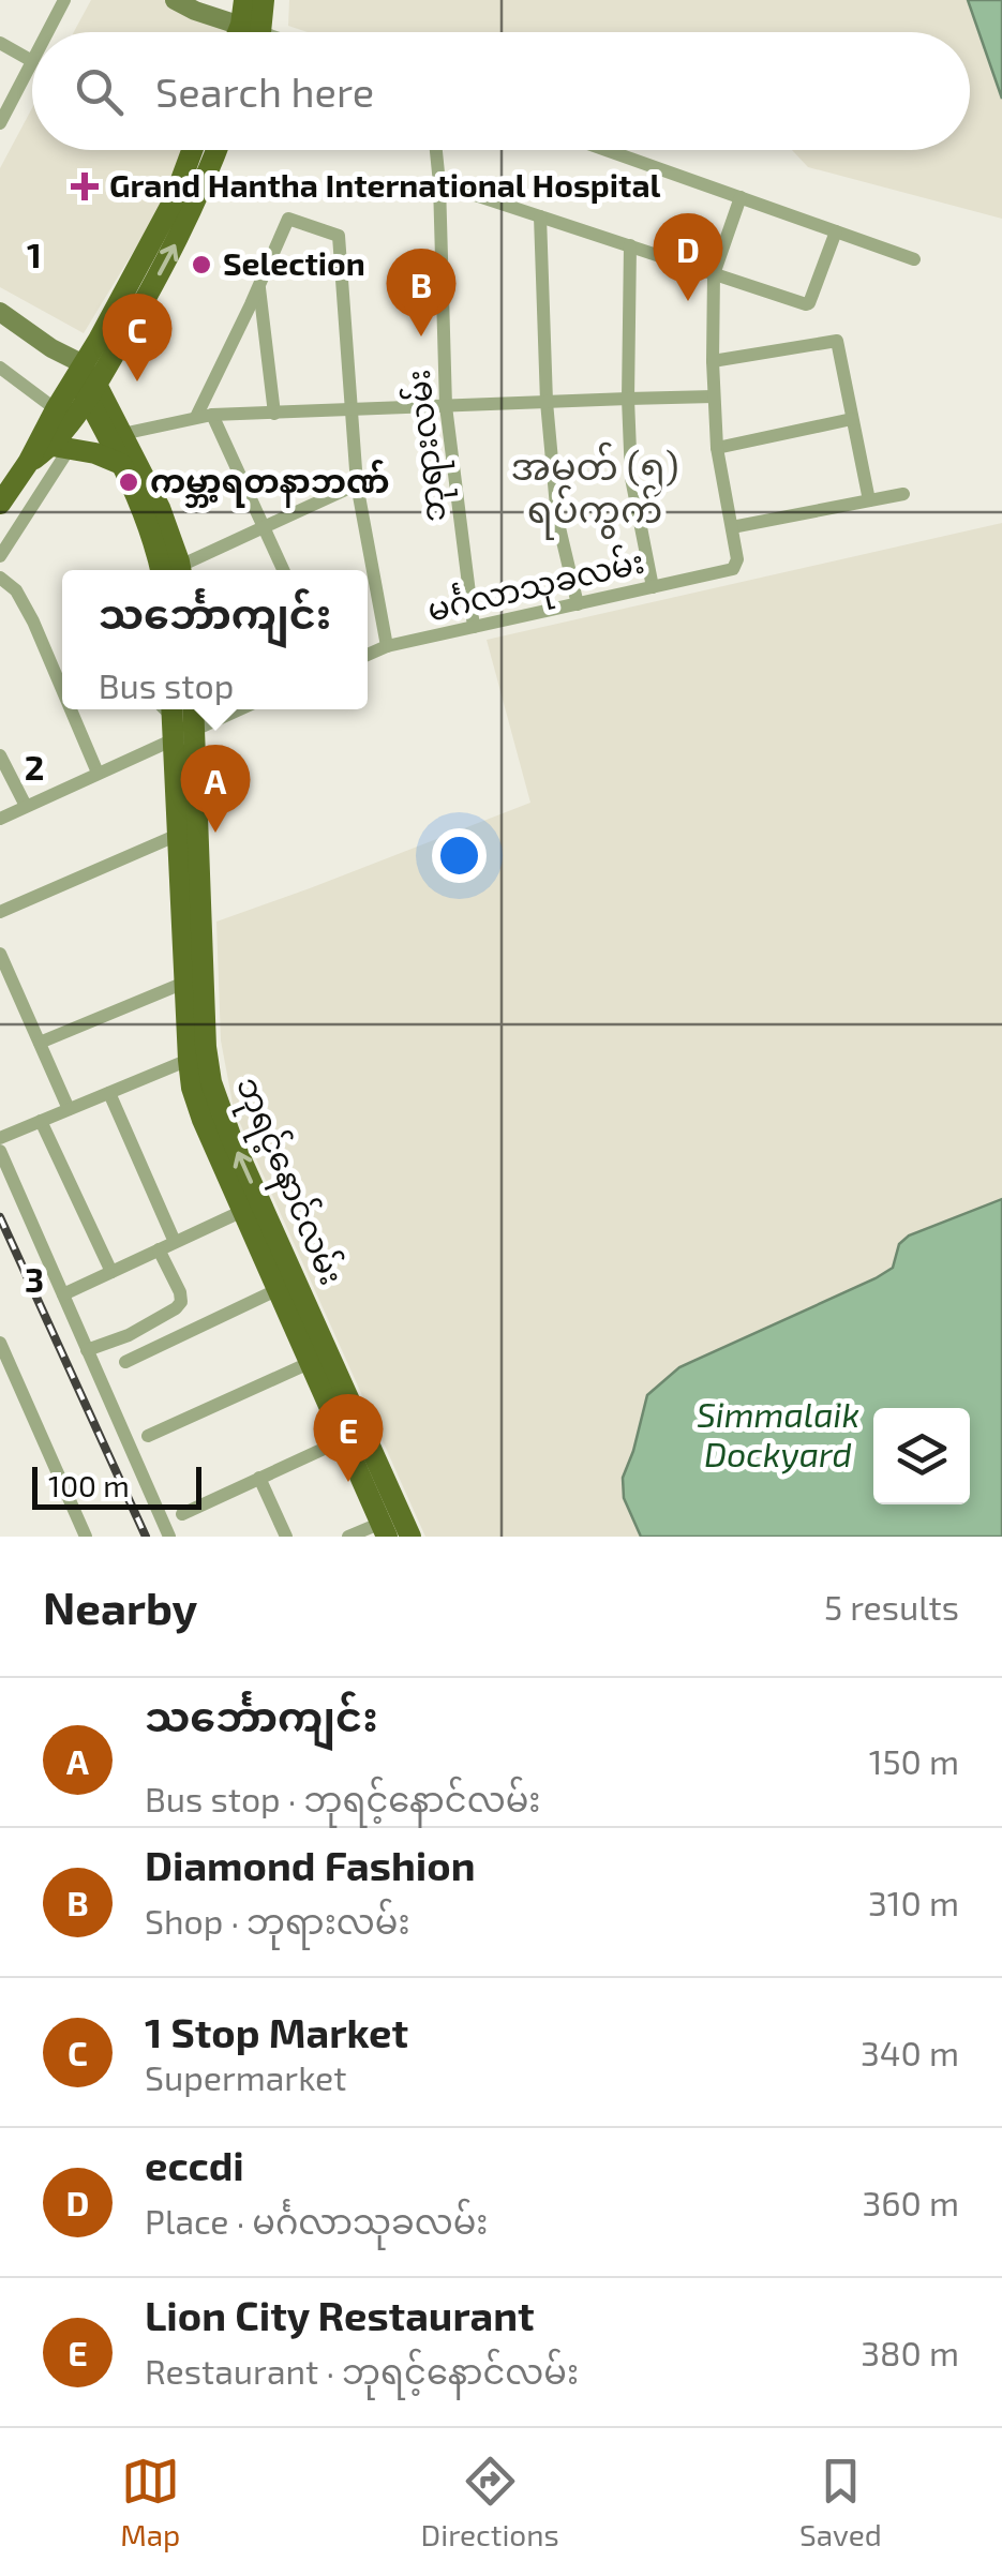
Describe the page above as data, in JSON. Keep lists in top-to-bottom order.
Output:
{
  "streets": {
    "main road": ["ဘုရင့်နောင်လမ်း"],
    "street": ["ဘုရားလမ်း", "မင်္ဂလာသုခလမ်း"]
  },
  "crossings": [
    ["ဘုရားလမ်း", "မင်္ဂလာသုခလမ်း"]
  ],
  "districts": ["အမှတ် (၅) ရပ်ကွက်"],
  "water": ["Simmalaik Dockyard"],
  "places": {
    "health": ["Grand Hantha International Hospital"],
    "other": ["Selection", "ကမ္ဘာ့ရတနာဘဏ်"]
  },
  "scale_bar": "100 m",
  "page": {
    "search": "Search here",
    "pins": [
      "D",
      "B",
      "C",
      "A",
      "E"
    ],
    "popup": ["သင်္ဘောကျင်း", "Bus stop"],
    "scale": "100 m",
    "heading": ["Nearby", "5 results"],
    "list": [
      {
        "mark": "A",
        "name": "သင်္ဘောကျင်း",
        "note": "Bus stop · ဘုရင့်နောင်လမ်း",
        "value": "150 m"
      },
      {
        "mark": "B",
        "name": "Diamond Fashion",
        "note": "Shop · ဘုရားလမ်း",
        "value": "310 m"
      },
      {
        "mark": "C",
        "name": "1 Stop Market",
        "note": "Supermarket",
        "value": "340 m"
      },
      {
        "mark": "D",
        "name": "eccdi",
        "note": "Place · မင်္ဂလာသုခလမ်း",
        "value": "360 m"
      },
      {
        "mark": "E",
        "name": "Lion City Restaurant",
        "note": "Restaurant · ဘုရင့်နောင်လမ်း",
        "value": "380 m"
      }
    ],
    "nav": ["Map", "Directions", "Saved"]
  },
  "grid": {
    "rows": ["1", "2", "3"]
  }
}
